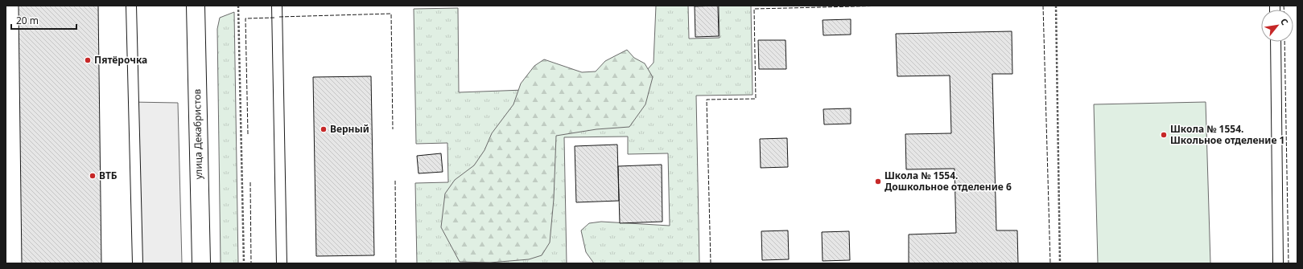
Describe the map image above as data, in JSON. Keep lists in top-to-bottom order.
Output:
{
  "streets": {
    "main road": ["улица Декабристов"]
  },
  "places": [
    "Пятёрочка",
    "Верный",
    "Школа № 1554. Школьное отделение 1",
    "ВТБ",
    "Школа № 1554. Дошкольное отделение 6"
  ],
  "scale_bar": "20 m",
  "north": "top right"
}
